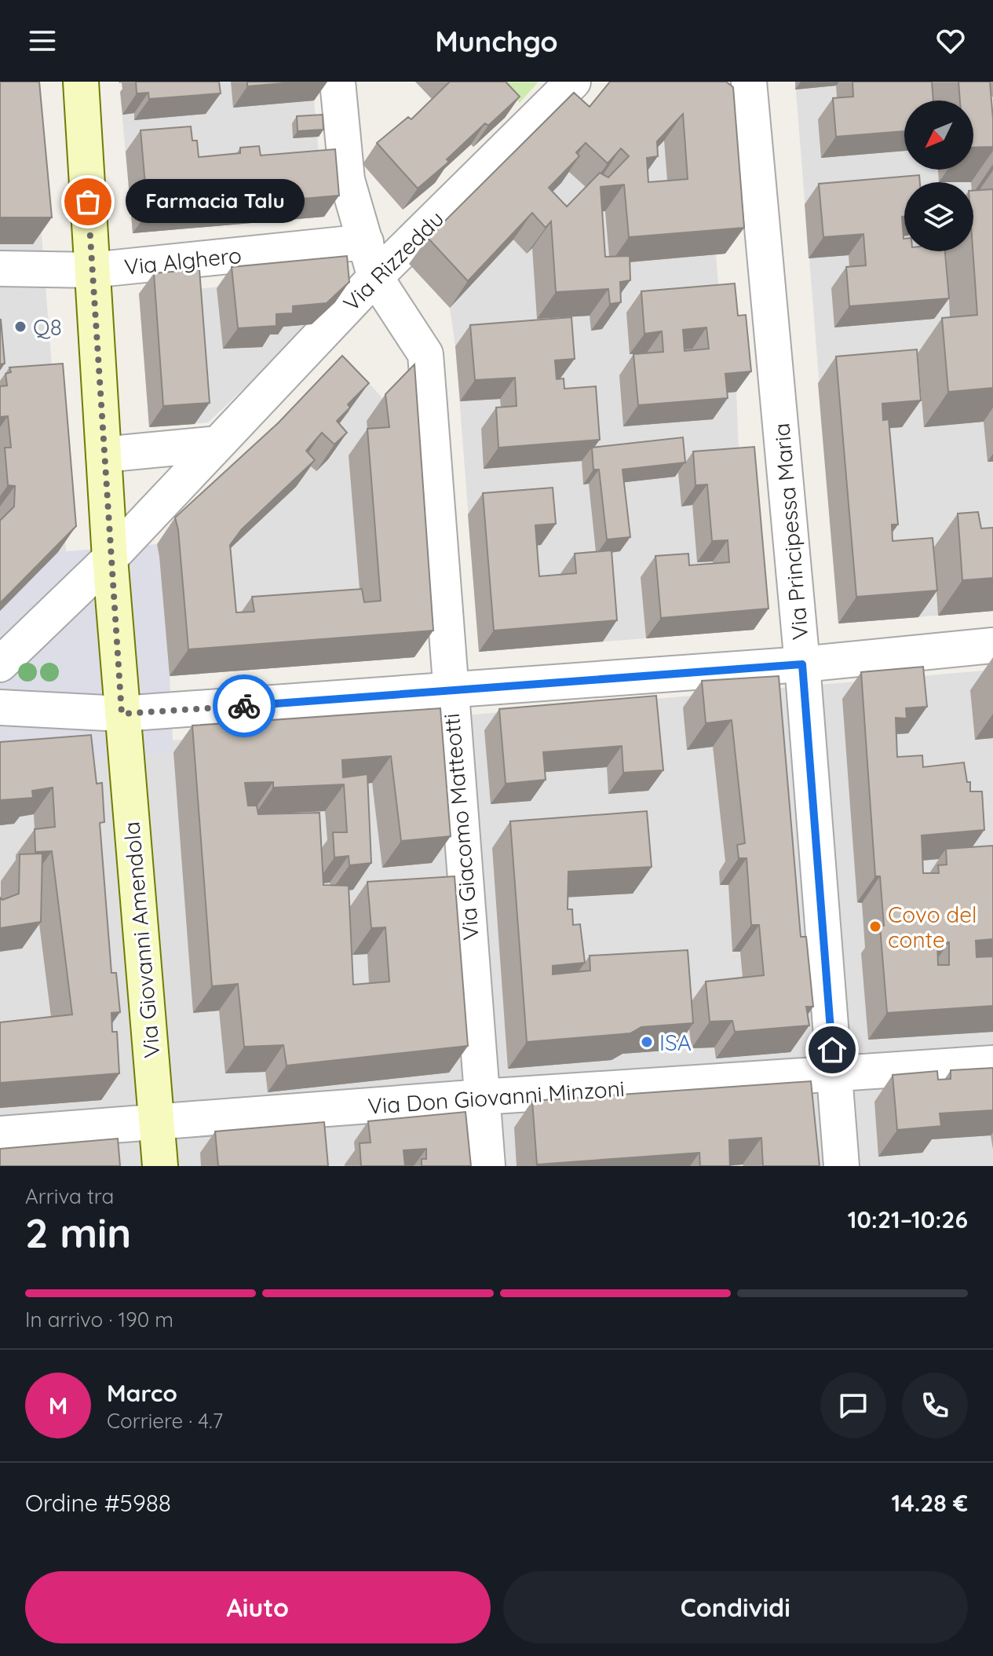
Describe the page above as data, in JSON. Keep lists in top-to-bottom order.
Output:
{
  "streets": {
    "main road": ["Via Giovanni Amendola"],
    "street": [
      "Via Alghero",
      "Via Rizzeddu",
      "Via Principessa Maria",
      "Via Giacomo Matteotti",
      "Via Don Giovanni Minzoni"
    ]
  },
  "crossings": [
    ["Via Alghero", "Via Giacomo Matteotti"],
    ["Via Alghero", "Via Giovanni Amendola"],
    ["Via Rizzeddu", "Via Giacomo Matteotti"],
    ["Via Rizzeddu", "Via Giovanni Amendola"],
    ["Via Principessa Maria", "Via Don Giovanni Minzoni"],
    ["Via Giacomo Matteotti", "Via Don Giovanni Minzoni"],
    ["Via Giovanni Amendola", "Via Don Giovanni Minzoni"]
  ],
  "places": [
    "Farmacia Talu",
    "Q8",
    "Covo del conte",
    "ISA"
  ],
  "north": "bottom left",
  "page": {
    "header": "Munchgo",
    "bubble": "Farmacia Talu",
    "heading": ["2 min", "Arriva tra", "10:21–10:26"],
    "panel": [
      "Marco",
      "Corriere · 4.7",
      "Ordine #5988",
      "14.28 €"
    ],
    "bar": "In arrivo · 190 m",
    "round": "M",
    "buttons": ["Aiuto", "Condividi"]
  }
}
